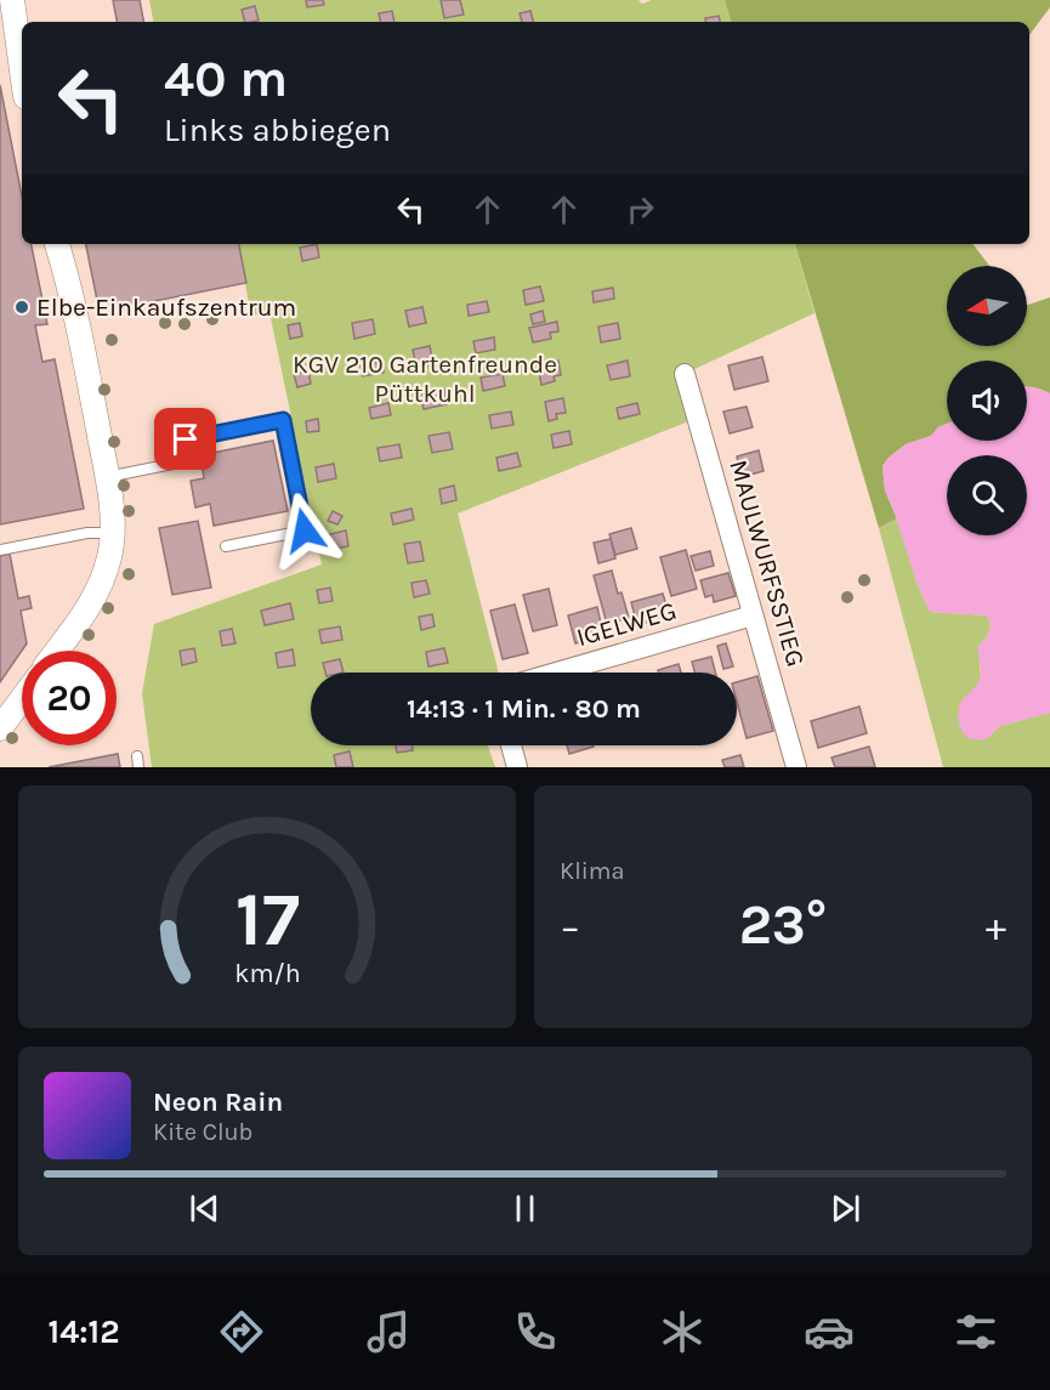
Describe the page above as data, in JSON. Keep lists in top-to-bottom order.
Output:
{
  "streets": {
    "street": ["MAULWURFSSTIEG", "IGELWEG"]
  },
  "crossings": [
    ["MAULWURFSSTIEG", "IGELWEG"]
  ],
  "parks": ["KGV 210 Gartenfreunde Püttkuhl"],
  "places": ["Elbe-Einkaufszentrum"],
  "north": "left",
  "page": {
    "turn": ["40 m", "Links abbiegen"],
    "limit": "20",
    "trip": "14:13 · 1 Min. · 80 m",
    "tile": "Klima",
    "heat": ["−", "23°", "+"],
    "song": ["Neon Rain", "Kite Club"],
    "tabs": "14:12",
    "gauge": ["17", "km/h"]
  }
}
